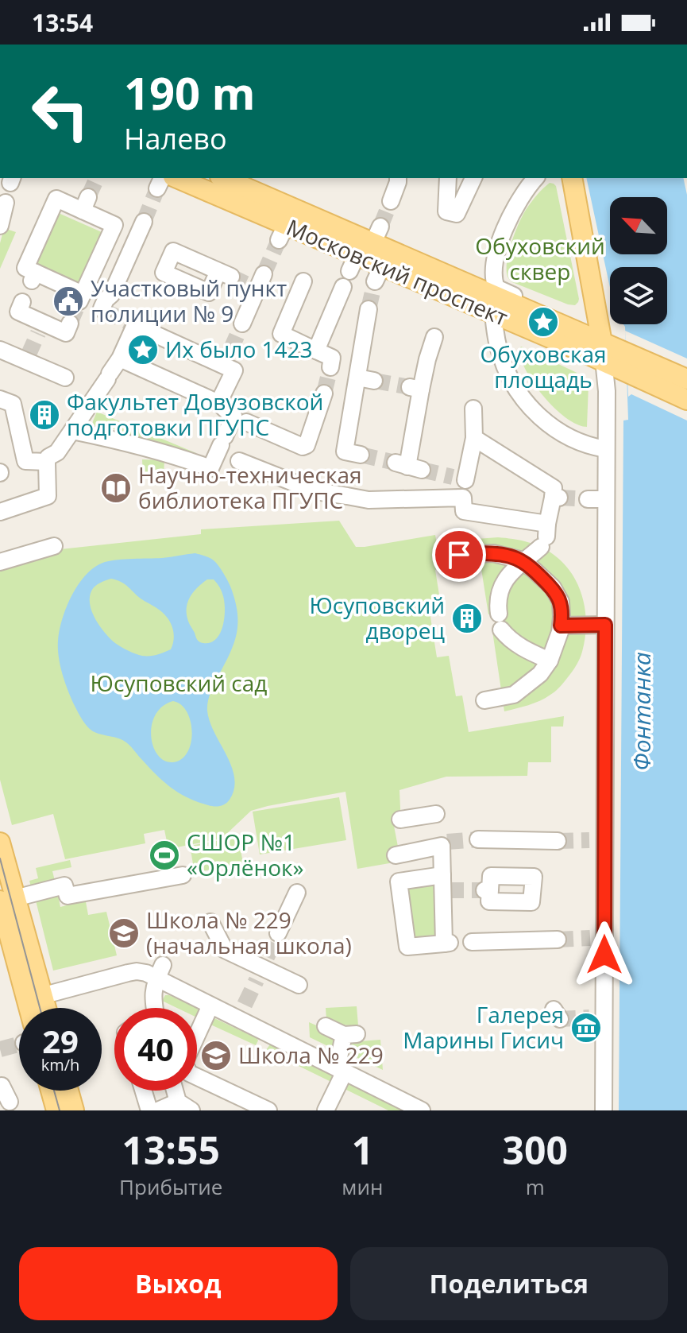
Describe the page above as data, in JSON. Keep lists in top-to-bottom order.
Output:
{
  "streets": {
    "main road": ["Московский проспект"]
  },
  "water": ["Фонтанка"],
  "parks": ["Обуховский сквер", "Юсуповский сад"],
  "places": {
    "public building": ["Участковый пункт полиции № 9"],
    "place": ["Обуховская площадь", "Их было 1423"],
    "building": ["Факультет Довузовской подготовки ПГУПС", "Юсуповский дворец"],
    "library": ["Научно-техническая библиотека ПГУПС"],
    "sports": ["СШОР №1 «Орлёнок»"],
    "school or university": ["Школа № 229 (начальная школа)", "Школа № 229"],
    "museum": ["Галерея Марины Гисич"]
  },
  "north": "top left",
  "page": {
    "status": "13:54",
    "turn": ["190 m", "Налево"],
    "speed": "29 km/h",
    "limit": "40",
    "eta": [
      "13:55",
      "Прибытие",
      "1",
      "мин",
      "300",
      "m"
    ],
    "buttons": ["Выход", "Поделиться"]
  }
}
